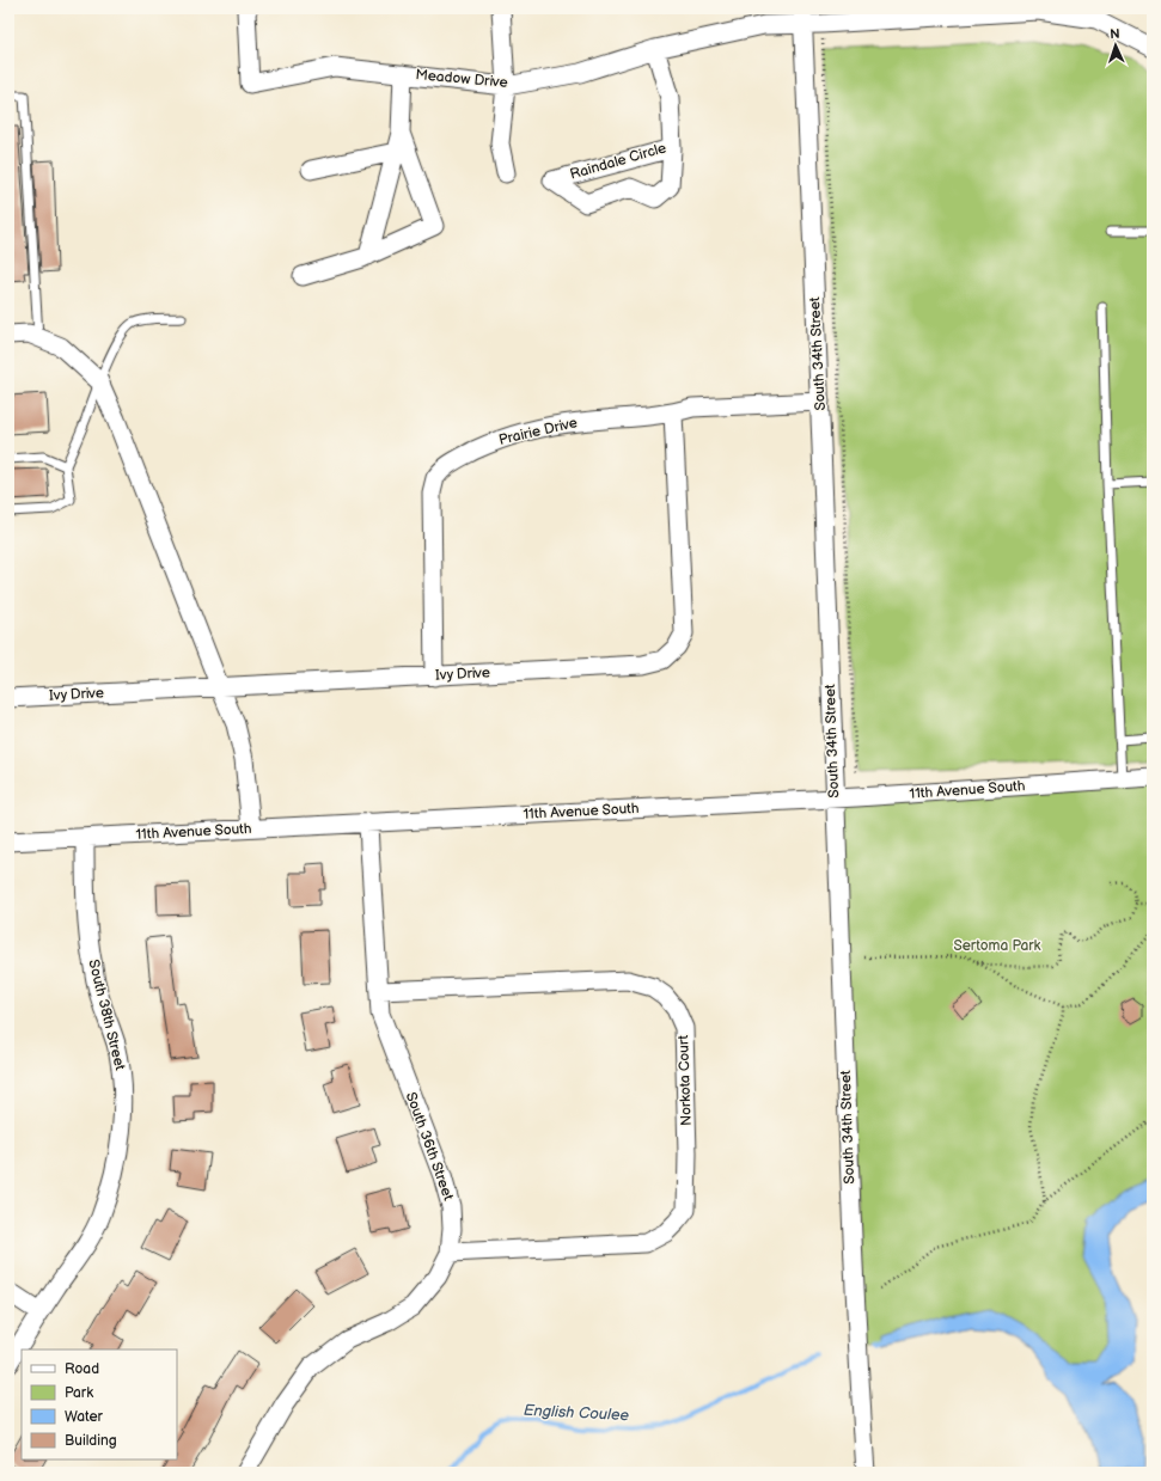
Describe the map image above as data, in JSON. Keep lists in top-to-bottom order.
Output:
{
  "streets": {
    "street": [
      "Meadow Drive",
      "Raindale Circle",
      "South 34th Street",
      "Prairie Drive",
      "Ivy Drive",
      "11th Avenue South",
      "South 38th Street",
      "Norkota Court",
      "South 36th Street"
    ]
  },
  "crossings": [
    ["Meadow Drive", "Raindale Circle"],
    ["Meadow Drive", "South 34th Street"],
    ["South 34th Street", "Prairie Drive"],
    ["South 34th Street", "11th Avenue South"],
    ["Prairie Drive", "Ivy Drive"],
    ["11th Avenue South", "South 38th Street"],
    ["11th Avenue South", "South 36th Street"],
    ["Norkota Court", "South 36th Street"]
  ],
  "water": ["English Coulee"],
  "parks": ["Sertoma Park"],
  "legend": [
    "Road",
    "Park",
    "Water",
    "Building"
  ],
  "north": "top"
}
